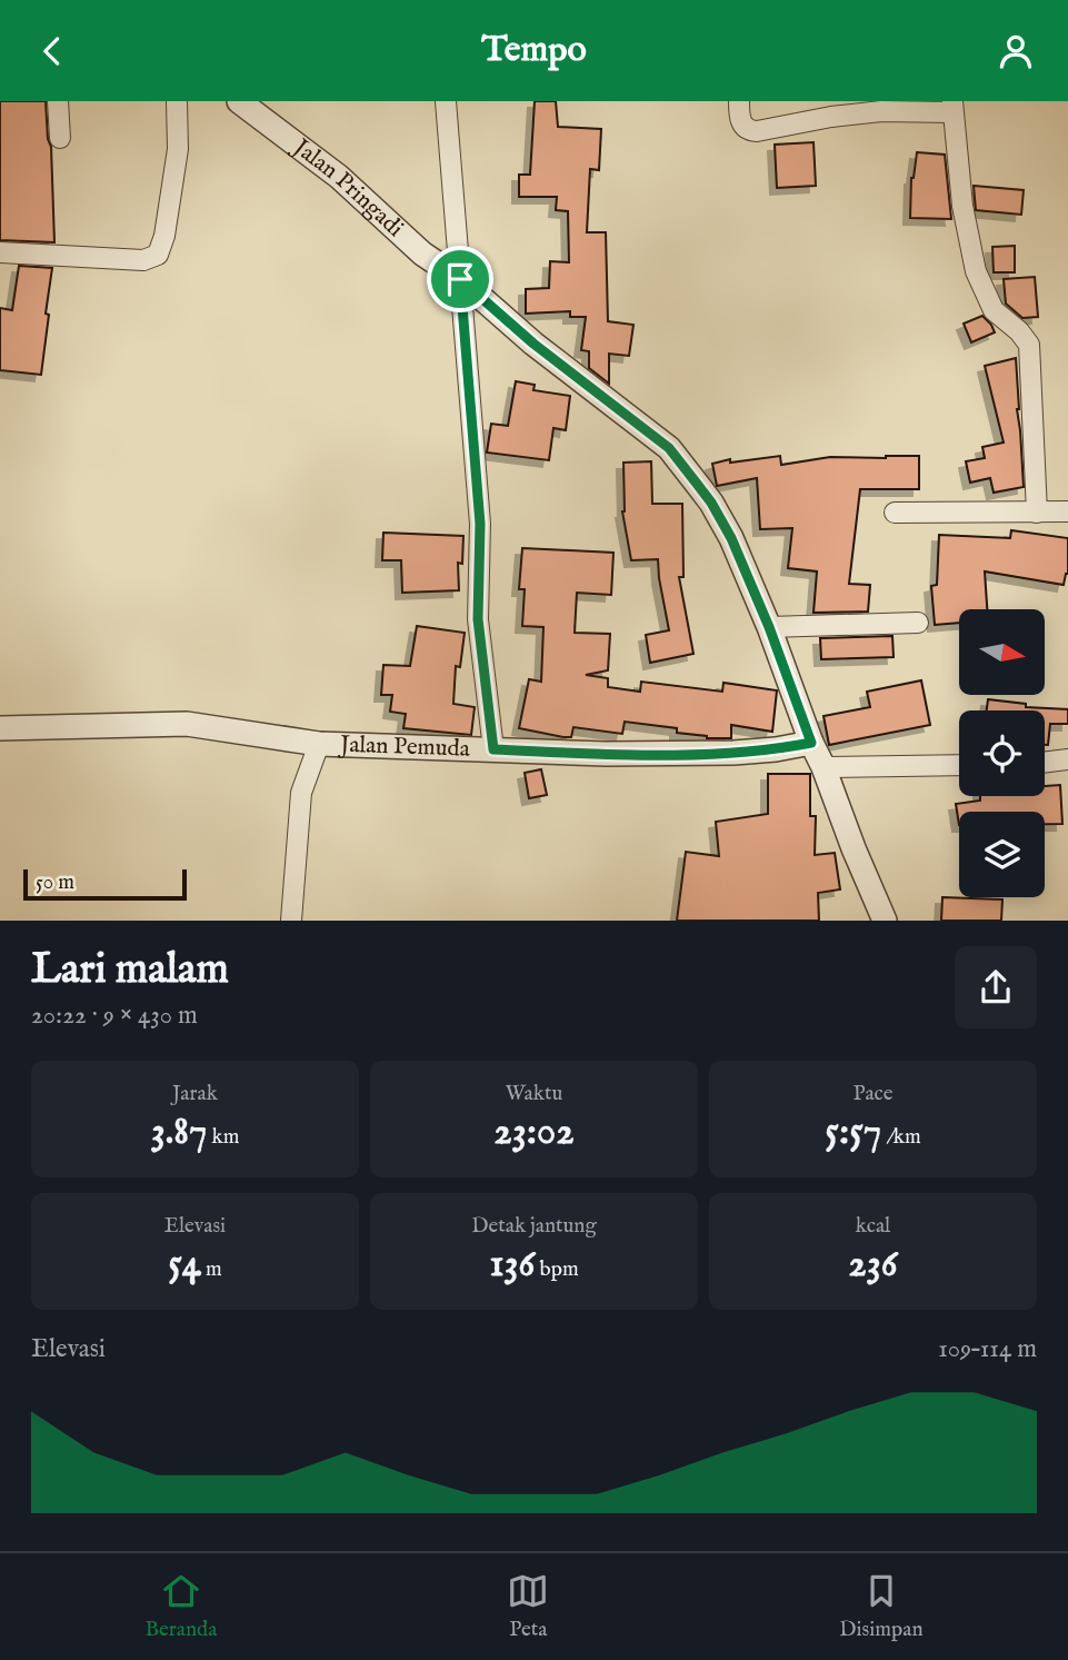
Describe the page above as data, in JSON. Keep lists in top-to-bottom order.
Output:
{
  "streets": {
    "street": ["Jalan Pringadi", "Jalan Pemuda"]
  },
  "crossings": [
    ["Jalan Pringadi", "Jalan Pemuda"]
  ],
  "scale_bar": "50 m",
  "north": "right",
  "page": {
    "header": "Tempo",
    "scale": "50 m",
    "heading": ["Lari malam", "20:22 · 9 × 430 m"],
    "stats": [
      ["Jarak", "3.87 km"],
      ["Waktu", "23:02"],
      ["Pace", "5:57 /km"],
      ["Elevasi", "54 m"],
      ["Detak jantung", "136 bpm"],
      ["kcal", "236"]
    ],
    "chart": ["Elevasi", "109–114 m"],
    "tabs": ["Beranda", "Peta", "Disimpan"]
  }
}
